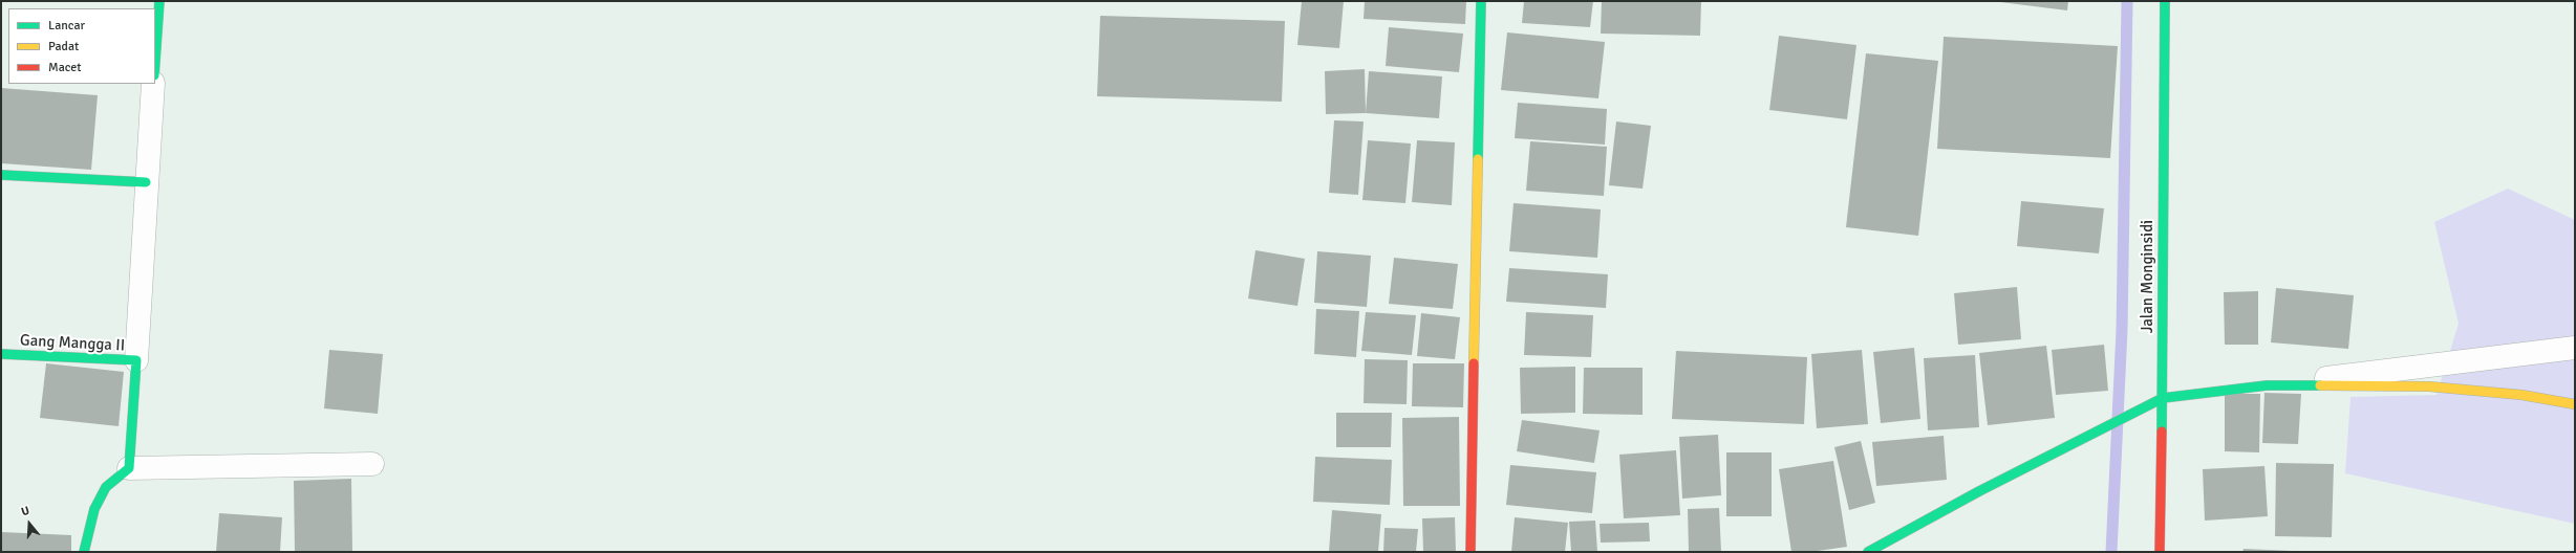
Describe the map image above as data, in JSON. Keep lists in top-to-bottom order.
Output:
{
  "streets": {
    "street": ["Jalan Monginsidi", "Gang Mangga II"]
  },
  "legend": ["Lancar", "Padat", "Macet"],
  "north": "top"
}
